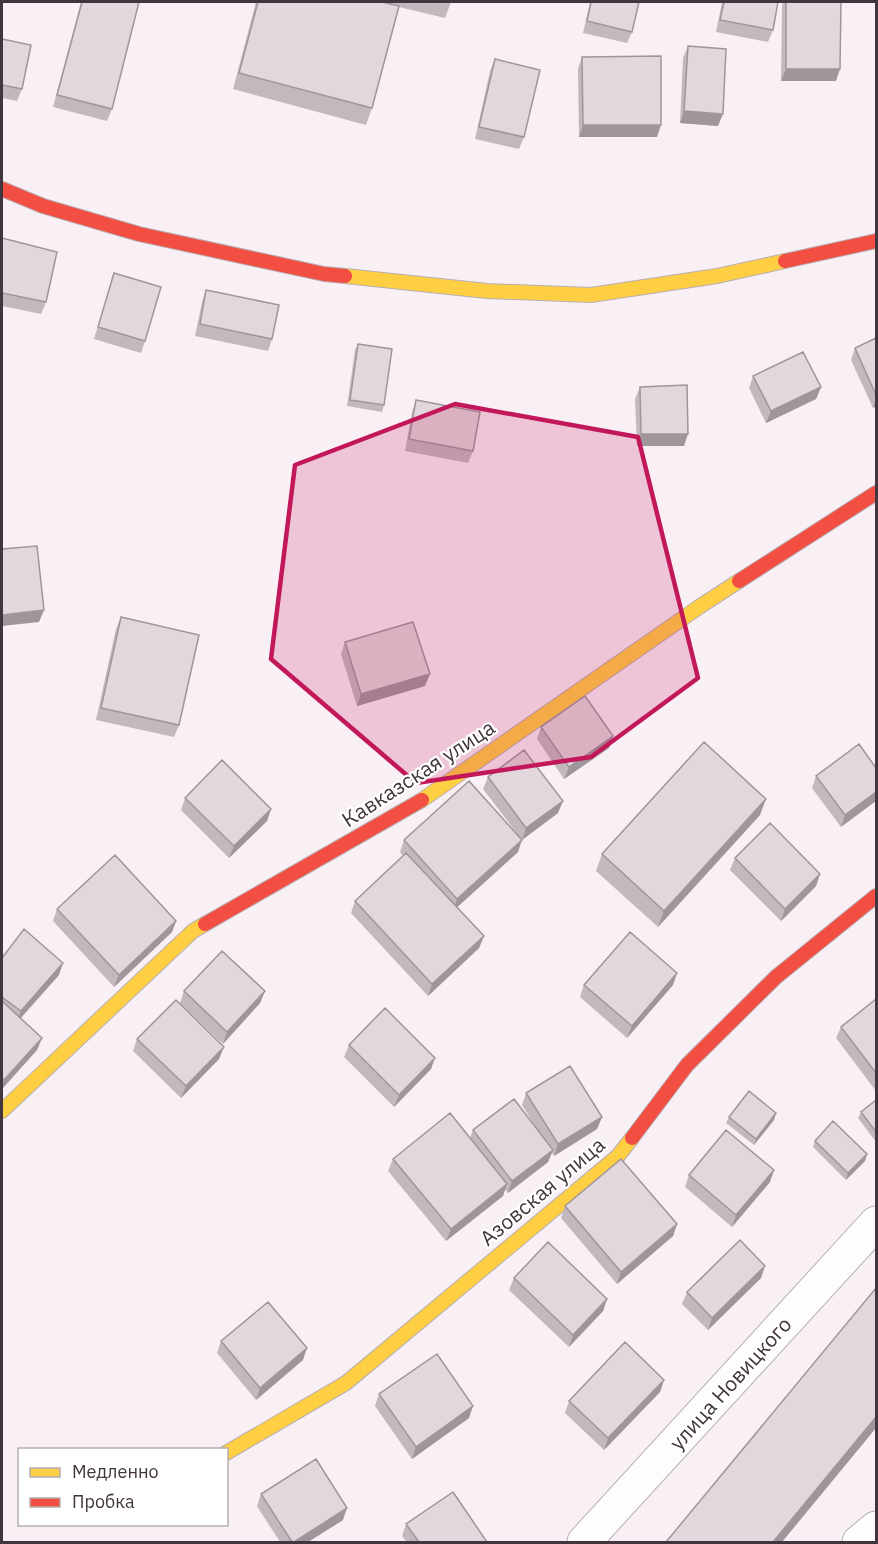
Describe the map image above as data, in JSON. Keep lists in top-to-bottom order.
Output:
{
  "streets": {
    "street": ["Кавказская улица", "Азовская улица", "улица Новицкого"]
  },
  "legend": ["Медленно", "Пробка"]
}
